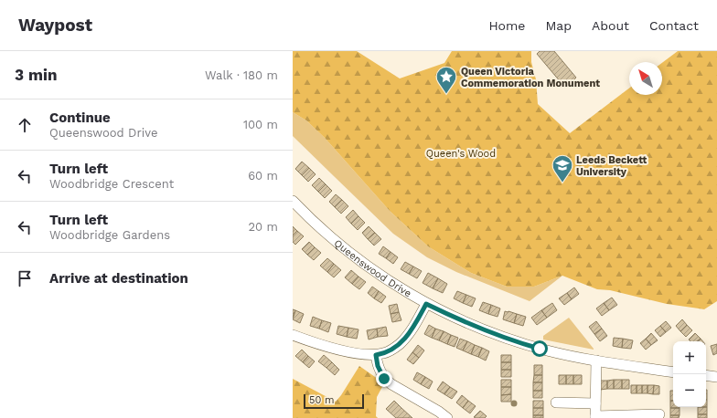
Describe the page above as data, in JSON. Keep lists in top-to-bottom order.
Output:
{
  "streets": {
    "street": ["Queenswood Drive"]
  },
  "parks": ["Queen's Wood"],
  "places": {
    "place": ["Queen Victoria Commemoration Monument"],
    "school or university": ["Leeds Beckett University"]
  },
  "scale_bar": "50 m",
  "north": "top left",
  "page": {
    "header": "Waypost",
    "nav": [
      "Home",
      "Map",
      "About",
      "Contact"
    ],
    "heading": ["3 min", "Walk · 180 m"],
    "list": [
      ["Continue", "Queenswood Drive", "100 m"],
      ["Turn left", "Woodbridge Crescent", "60 m"],
      ["Turn left", "Woodbridge Gardens", "20 m"],
      "Arrive at destination"
    ],
    "map_buttons": ["+", "−"],
    "scale": "50 m"
  }
}
